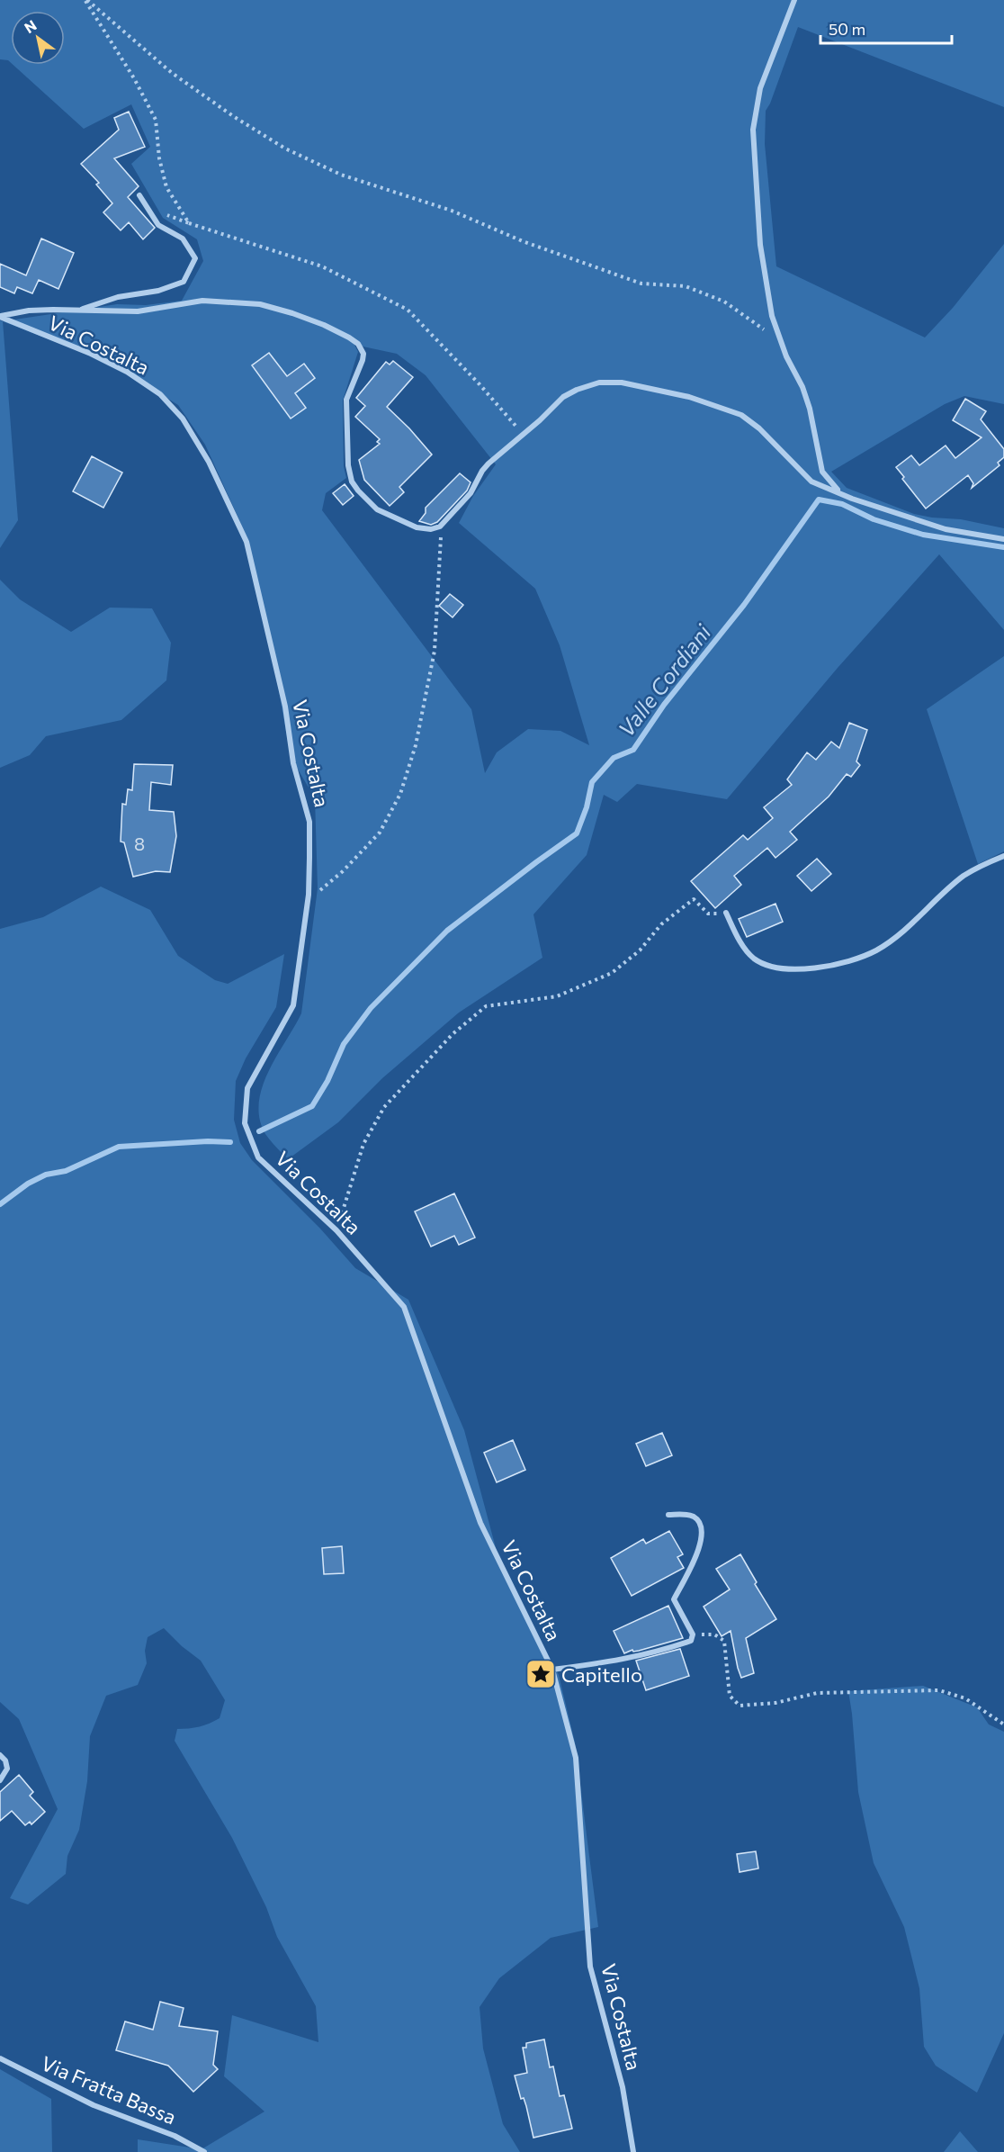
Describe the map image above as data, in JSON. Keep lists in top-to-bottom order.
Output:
{
  "streets": {
    "street": ["Via Costalta", "Via Fratta Bassa"]
  },
  "water": ["Valle Cordiani"],
  "places": {
    "place": ["Capitello"]
  },
  "house_numbers": ["8"],
  "scale_bar": "50 m",
  "north": "top left"
}
